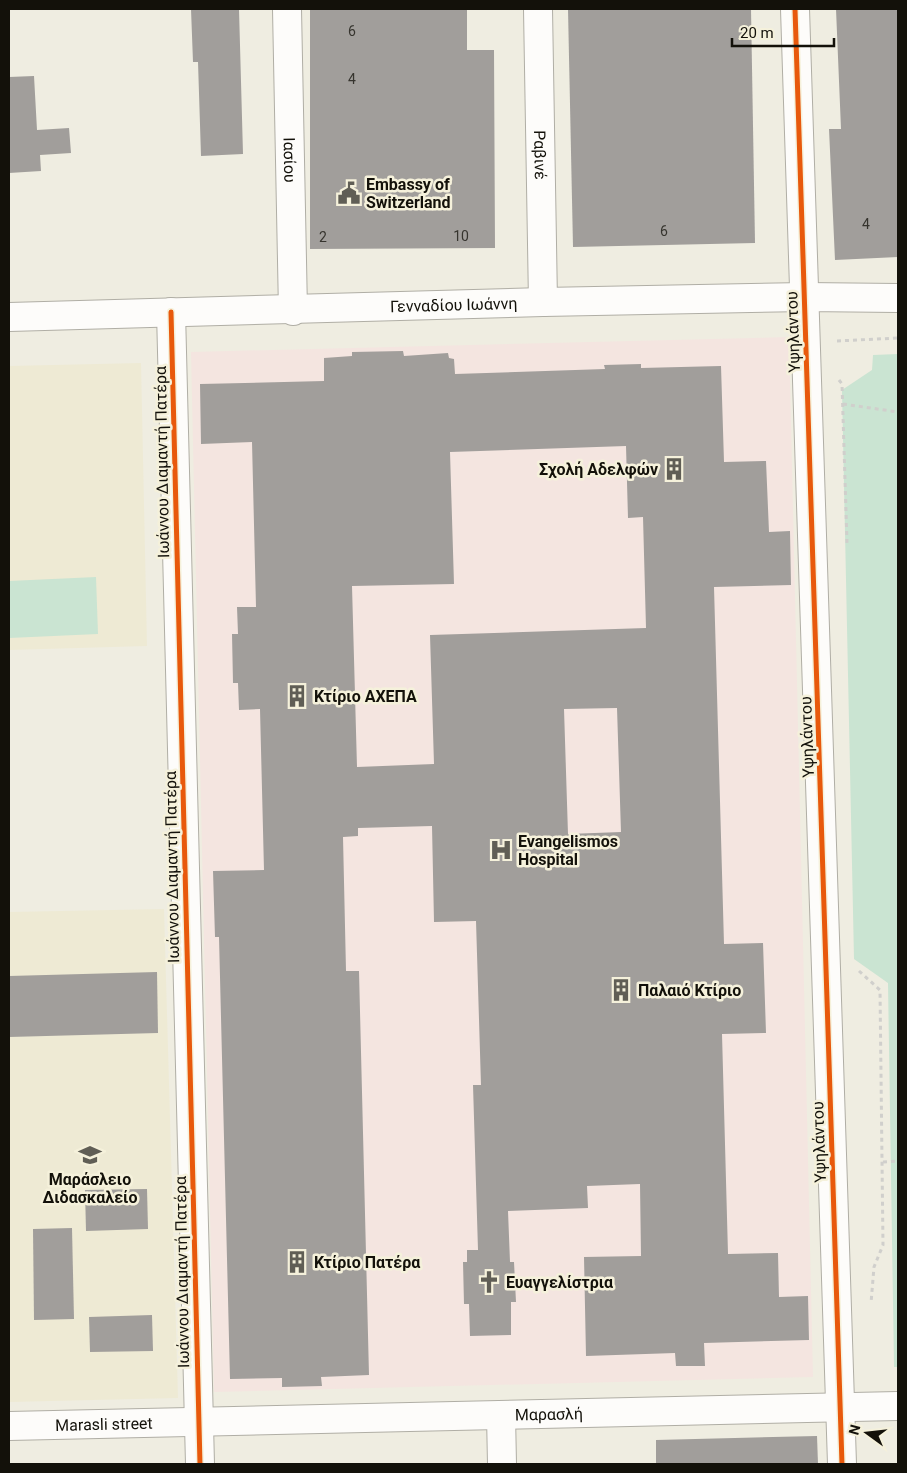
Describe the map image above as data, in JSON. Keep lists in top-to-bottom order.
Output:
{
  "streets": {
    "street": [
      "Ραβινέ",
      "Ιασίου",
      "Γενναδίου Ιωάννη",
      "Υψηλάντου",
      "Ιωάννου Διαμαντή Πατέρα",
      "Μαρασλή",
      "Marasli street"
    ]
  },
  "crossings": [
    ["Ραβινέ", "Γενναδίου Ιωάννη"],
    ["Ιασίου", "Γενναδίου Ιωάννη"],
    ["Γενναδίου Ιωάννη", "Υψηλάντου"],
    ["Γενναδίου Ιωάννη", "Ιωάννου Διαμαντή Πατέρα"],
    ["Υψηλάντου", "Μαρασλή"],
    ["Ιωάννου Διαμαντή Πατέρα", "Μαρασλή"],
    ["Ιωάννου Διαμαντή Πατέρα", "Marasli street"],
    ["Μαρασλή", "Marasli street"]
  ],
  "places": {
    "public building": ["Embassy of Switzerland"],
    "building": [
      "Σχολή Αδελφών",
      "Κτίριο ΑΧΕΠΑ",
      "Παλαιό Κτίριο",
      "Κτίριο Πατέρα"
    ],
    "hospital": ["Evangelismos Hospital"],
    "school or university": ["Μαράσλειο Διδασκαλείο"],
    "church": ["Ευαγγελίστρια"]
  },
  "house_numbers": [
    "6",
    "4",
    "4",
    "6",
    "10",
    "2"
  ],
  "scale_bar": "20 m",
  "north": "left"
}
